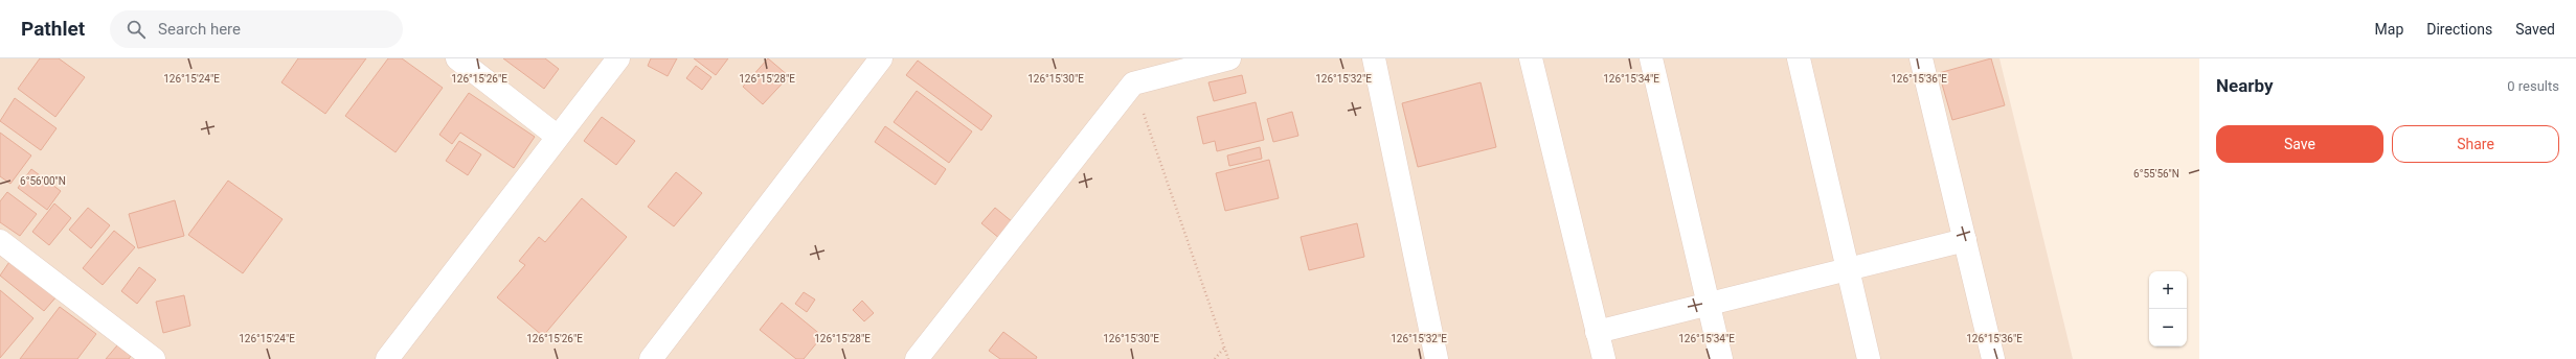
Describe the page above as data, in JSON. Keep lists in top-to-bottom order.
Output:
{
  "page": {
    "header": "Pathlet",
    "search": "Search here",
    "nav": ["Map", "Directions", "Saved"],
    "heading": ["Nearby", "0 results"],
    "buttons": ["Save", "Share"],
    "map_buttons": ["+", "−"]
  },
  "coordinates": [
    "126°15'24\"E",
    "126°15'26\"E",
    "126°15'28\"E",
    "126°15'30\"E",
    "126°15'32\"E",
    "126°15'34\"E",
    "126°15'36\"E",
    "6°55'56\"N",
    "6°56'00\"N"
  ]
}
